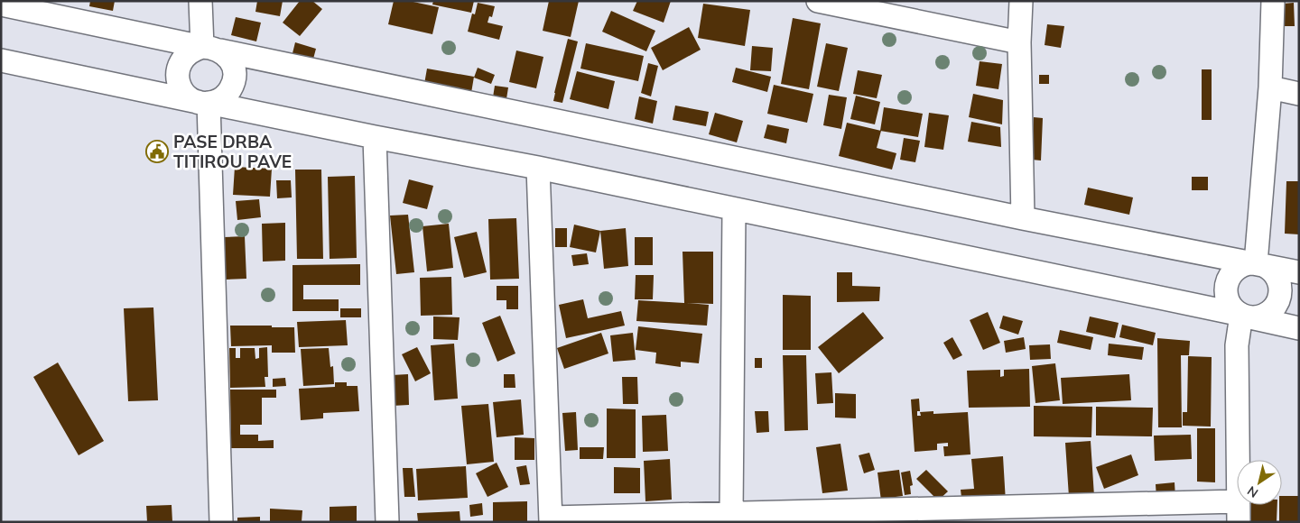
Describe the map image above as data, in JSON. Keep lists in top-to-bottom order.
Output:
{
  "places": {
    "public building": ["PASE DRBA TITIROU PAVE"]
  },
  "north": "bottom left"
}
